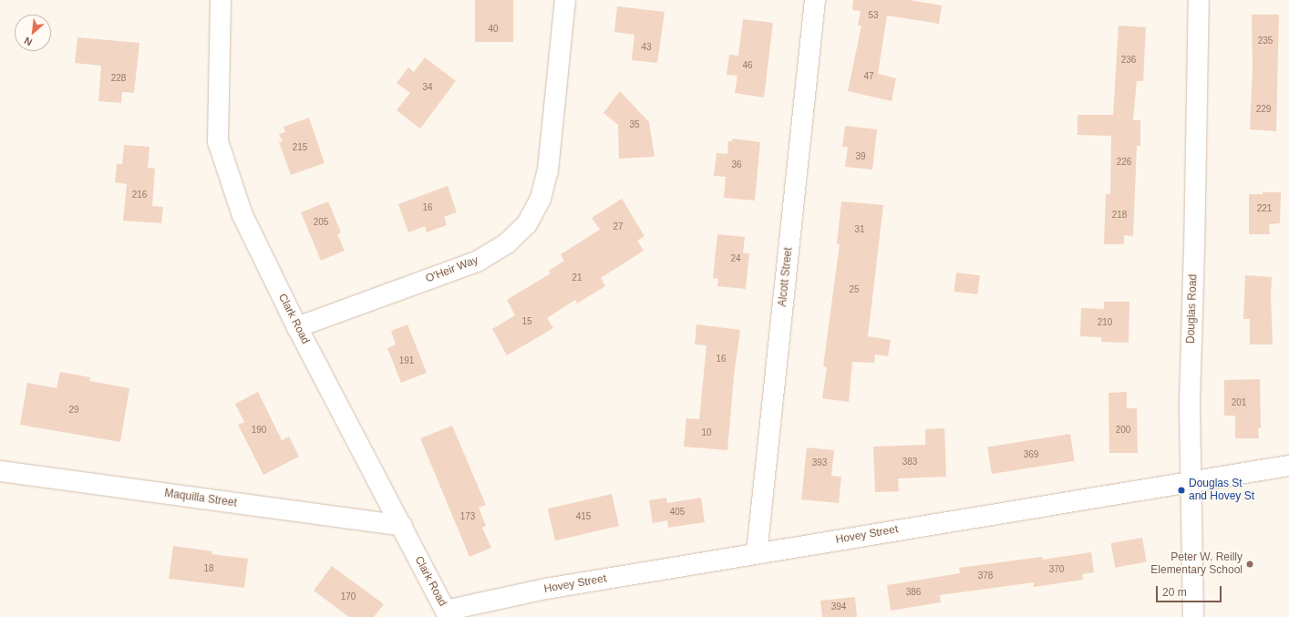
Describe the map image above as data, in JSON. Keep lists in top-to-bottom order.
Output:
{
  "streets": {
    "street": [
      "O'Heir Way",
      "Alcott Street",
      "Douglas Road",
      "Clark Road",
      "Maquilla Street",
      "Hovey Street"
    ]
  },
  "crossings": [
    ["O'Heir Way", "Clark Road"],
    ["Alcott Street", "Hovey Street"],
    ["Douglas Road", "Hovey Street"],
    ["Clark Road", "Maquilla Street"],
    ["Clark Road", "Hovey Street"]
  ],
  "places": ["Douglas St and Hovey St", "Peter W. Reilly Elementary School"],
  "house_numbers": [
    "53",
    "40",
    "235",
    "43",
    "236",
    "46",
    "47",
    "228",
    "34",
    "229",
    "35",
    "215",
    "39",
    "226",
    "36",
    "216",
    "16",
    "221",
    "218",
    "205",
    "27",
    "31",
    "24",
    "21",
    "25",
    "15",
    "210",
    "16",
    "191",
    "201",
    "29",
    "190",
    "200",
    "10",
    "369",
    "383",
    "393",
    "405",
    "173",
    "415",
    "18",
    "370",
    "378",
    "386",
    "170",
    "394"
  ],
  "scale_bar": "20 m",
  "north": "bottom left"
}
